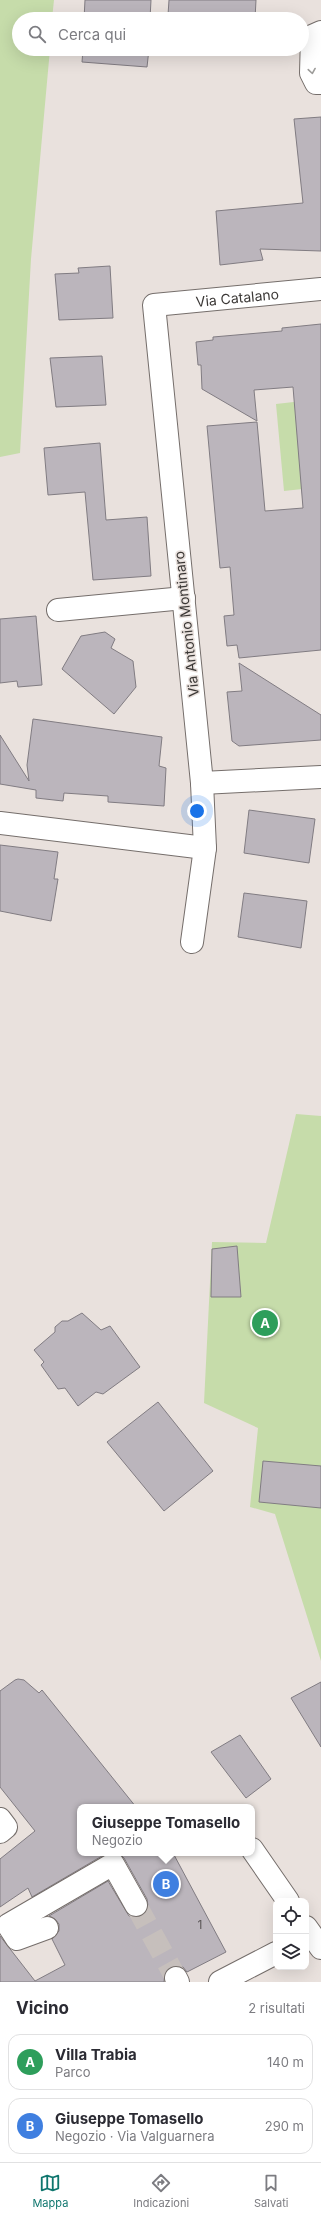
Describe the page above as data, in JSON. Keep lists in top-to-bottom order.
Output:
{
  "streets": {
    "street": ["Via Catalano", "Via Antonio Montinaro"]
  },
  "crossings": [
    ["Via Catalano", "Via Antonio Montinaro"]
  ],
  "house_numbers": ["1"],
  "page": {
    "search": "Cerca qui",
    "pins": ["A", "B"],
    "popup": ["Giuseppe Tomasello", "Negozio"],
    "heading": ["Vicino", "2 risultati"],
    "list": [
      {
        "mark": "A",
        "name": "Villa Trabia",
        "note": "Parco",
        "value": "140 m"
      },
      {
        "mark": "B",
        "name": "Giuseppe Tomasello",
        "note": "Negozio · Via Valguarnera",
        "value": "290 m"
      }
    ],
    "nav": ["Mappa", "Indicazioni", "Salvati"]
  }
}
